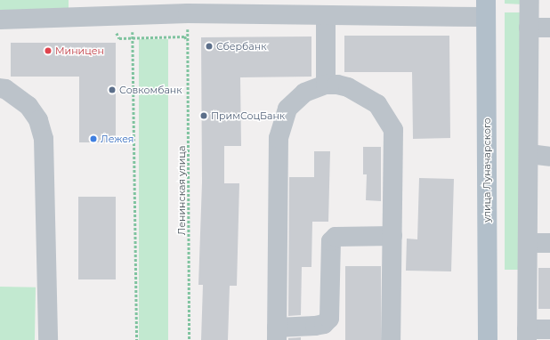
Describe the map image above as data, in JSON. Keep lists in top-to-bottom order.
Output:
{
  "streets": {
    "main road": ["улица Луначарского"],
    "path": ["Ленинская улица"]
  },
  "places": [
    "Сбербанк",
    "Миницен",
    "Совкомбанк",
    "ПримСоцБанк",
    "Лежея"
  ]
}
